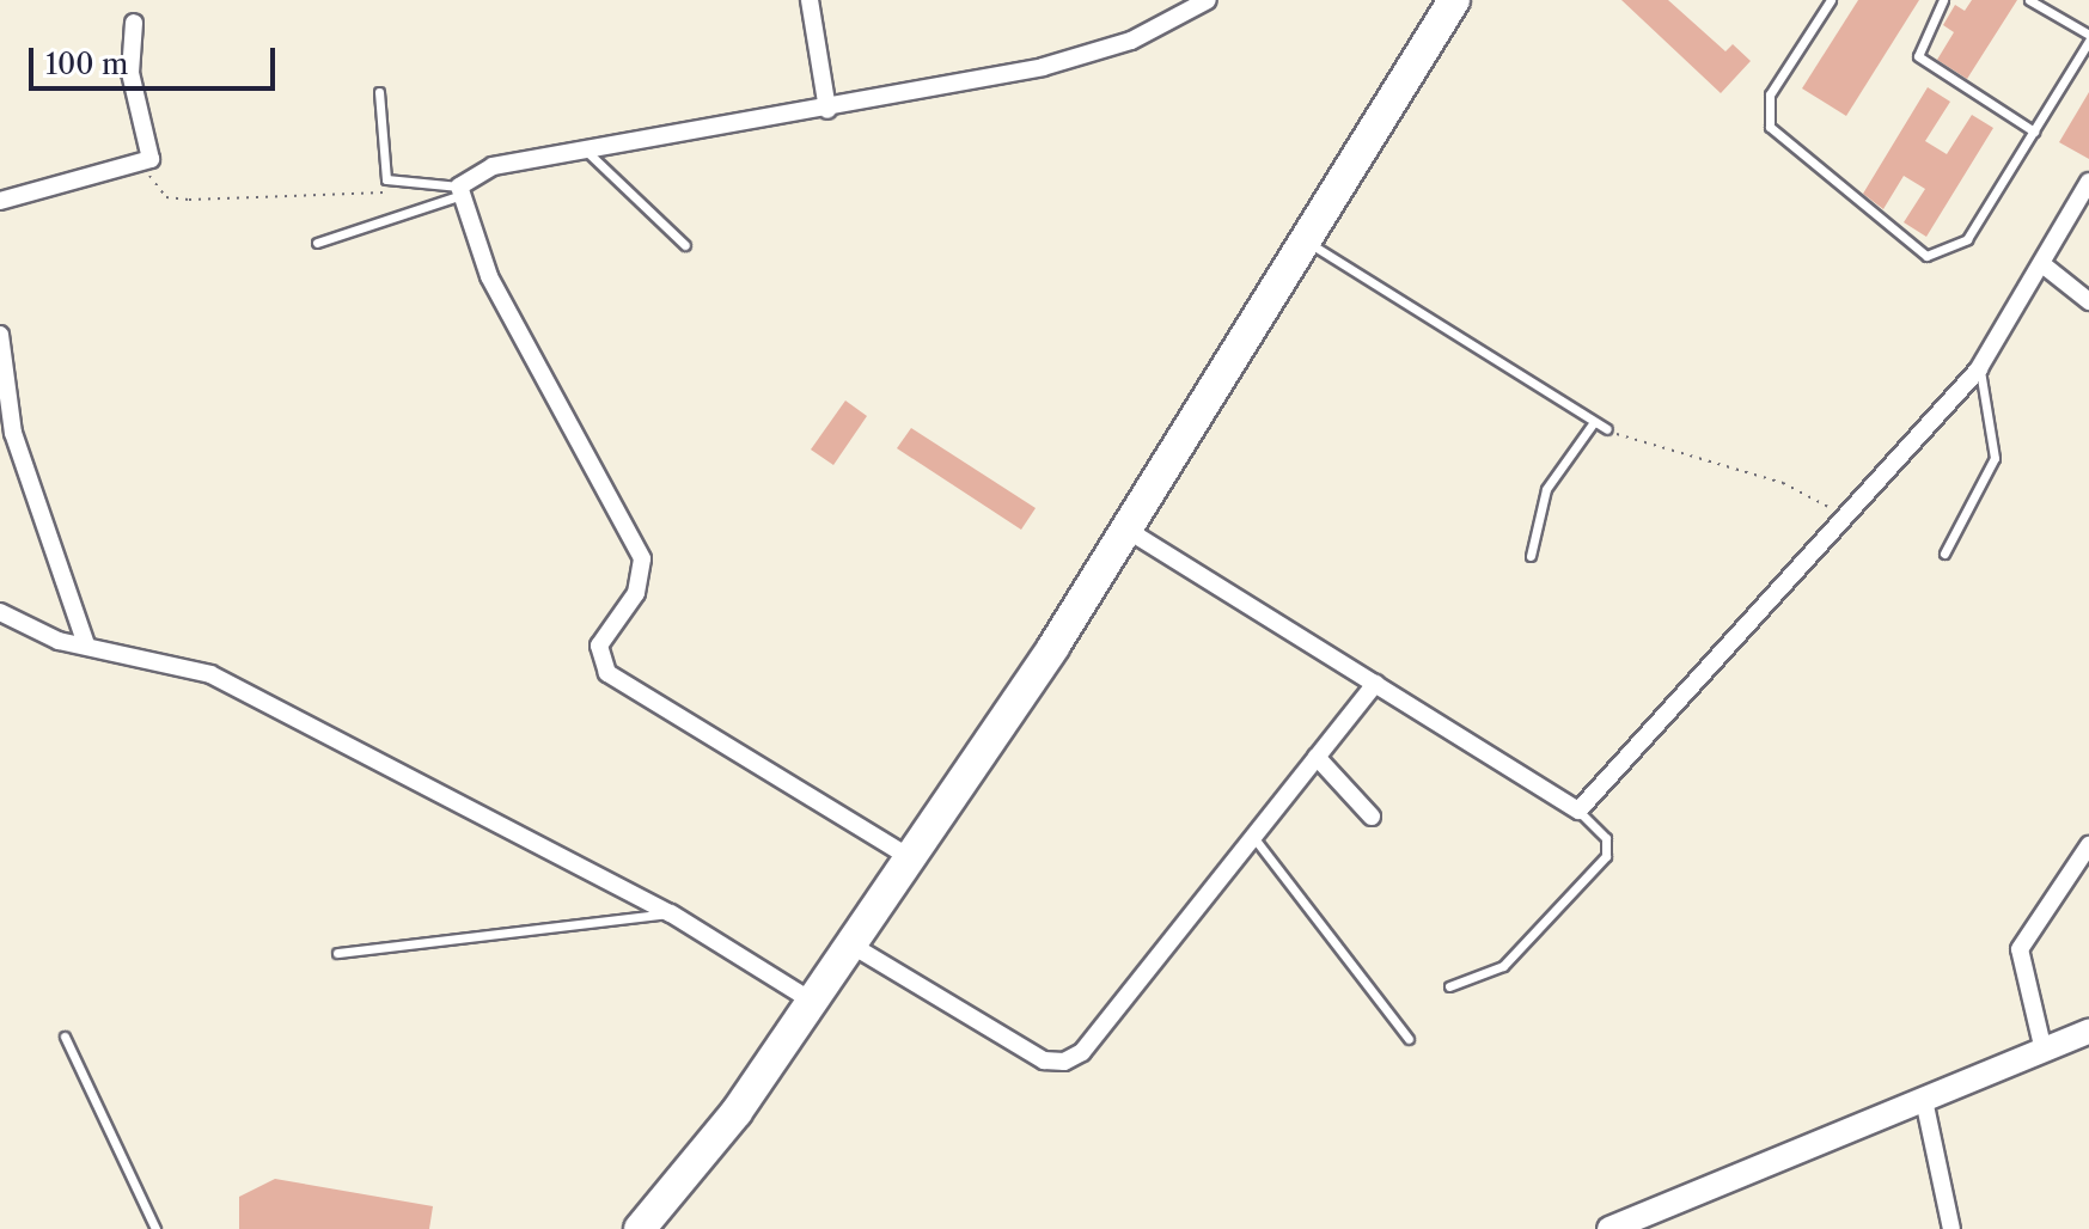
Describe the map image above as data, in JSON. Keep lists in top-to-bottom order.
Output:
{
  "scale_bar": "100 m"
}
